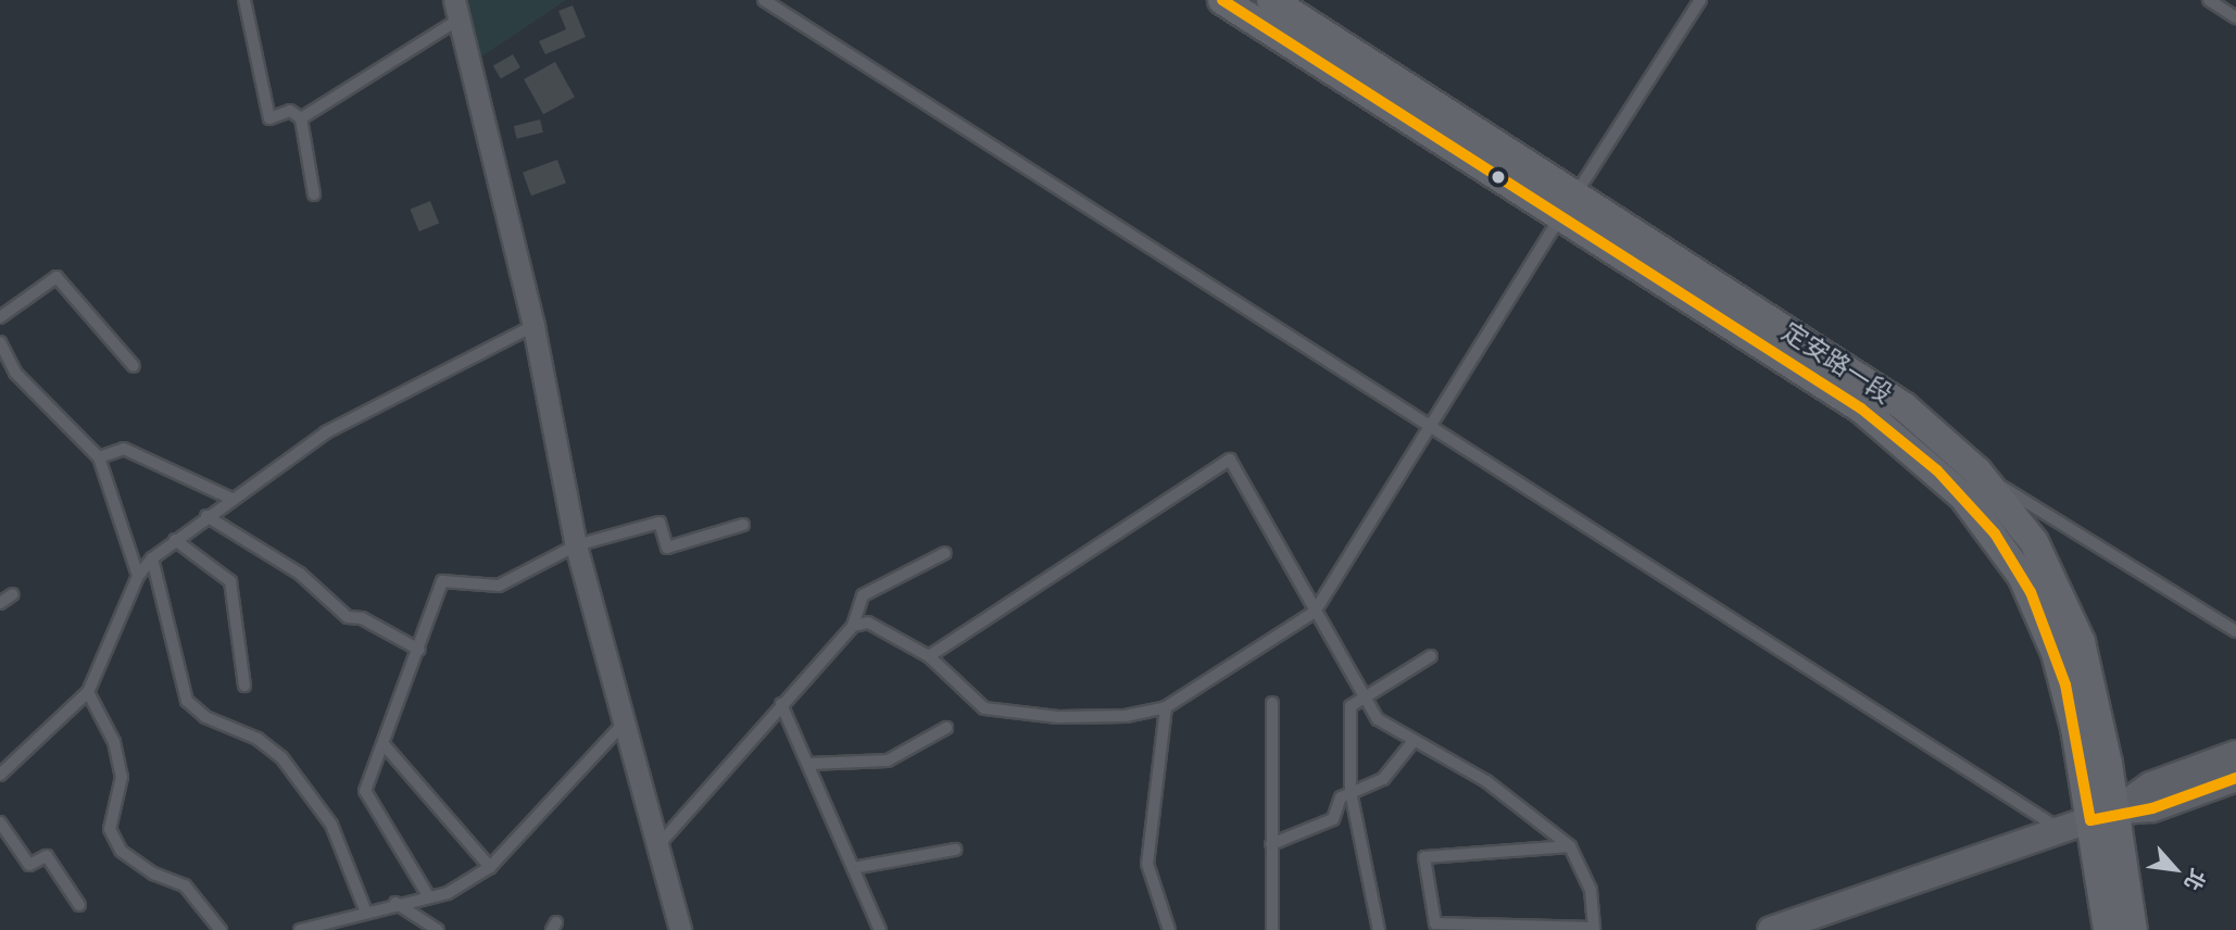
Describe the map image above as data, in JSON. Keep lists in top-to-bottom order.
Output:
{
  "streets": {
    "main road": ["定安路一段"]
  },
  "north": "bottom right"
}
